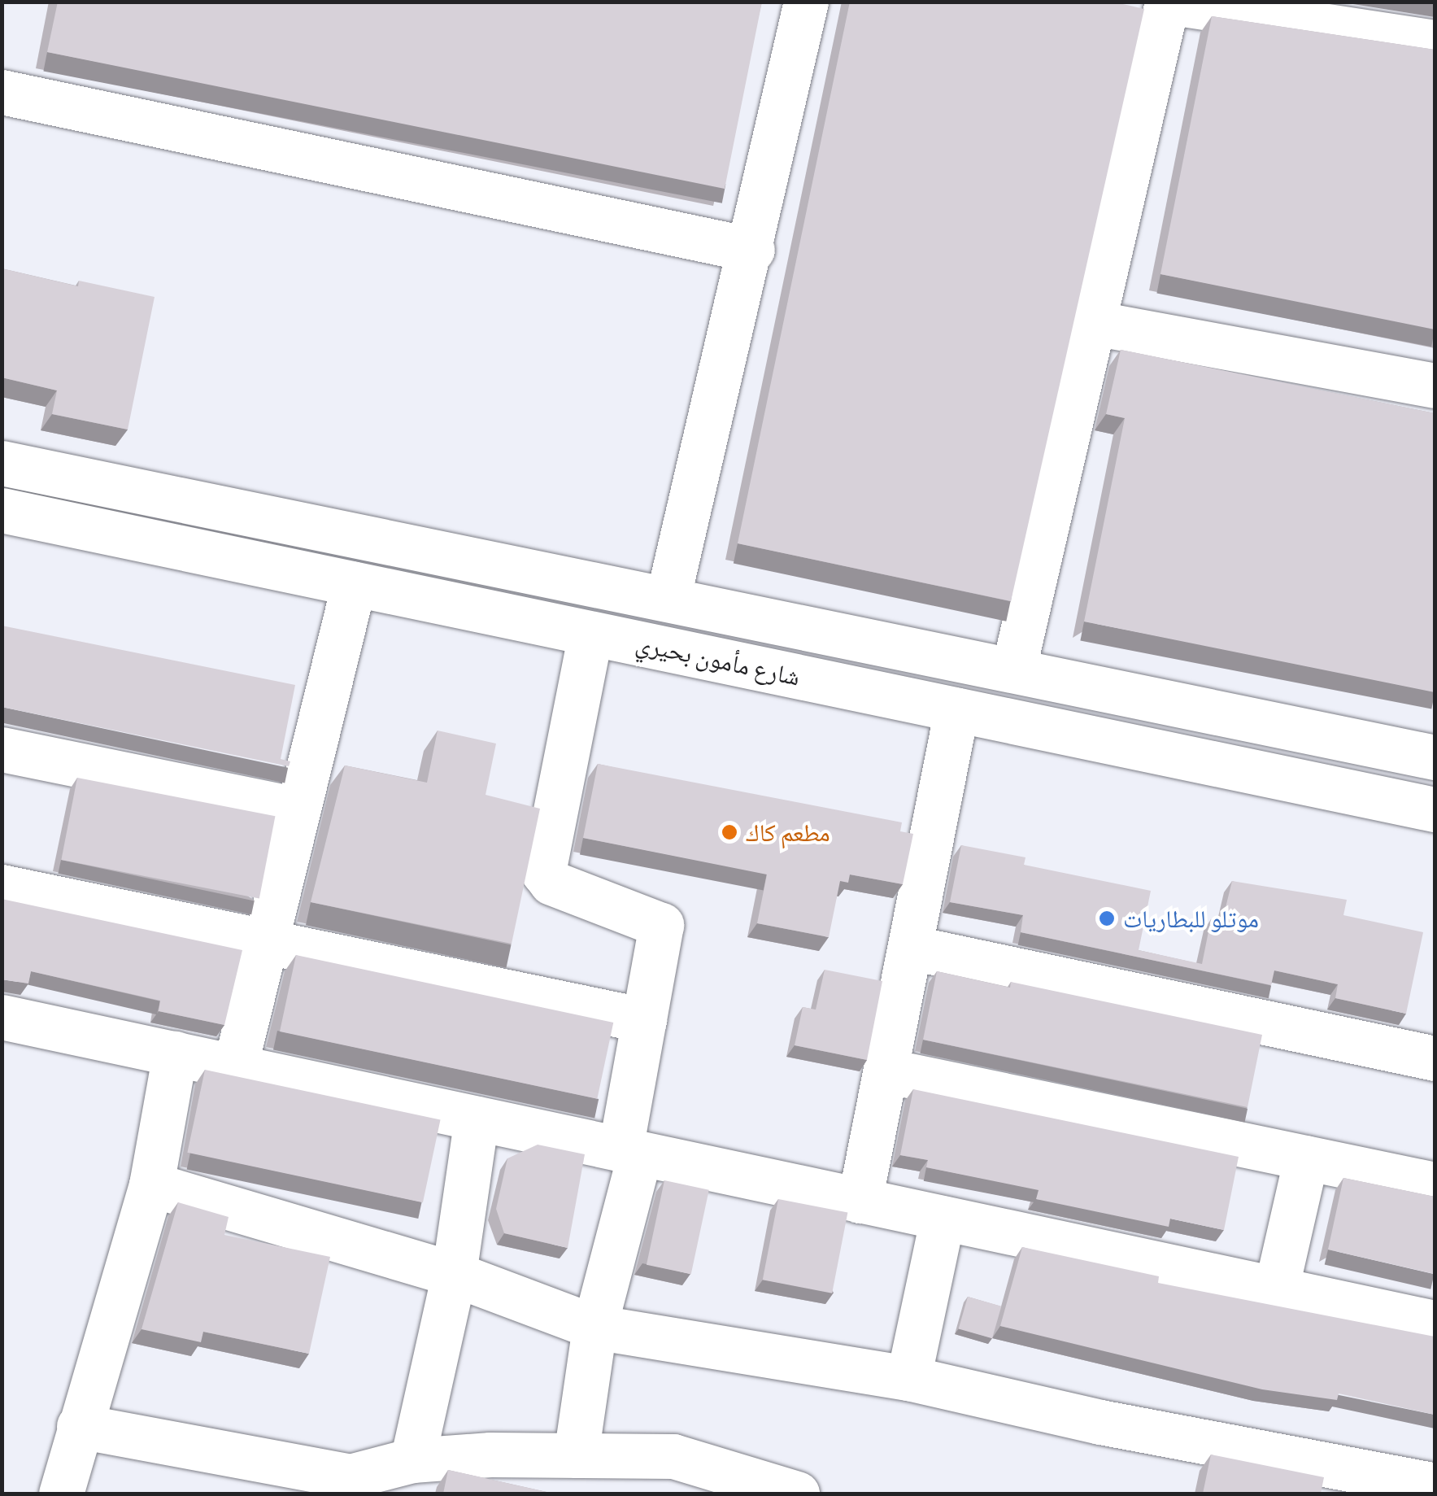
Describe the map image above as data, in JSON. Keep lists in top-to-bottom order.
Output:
{
  "streets": {
    "street": ["شارع مأمون بحيري"]
  },
  "places": ["مطعم كاك", "موتلو للبطاريات"]
}
